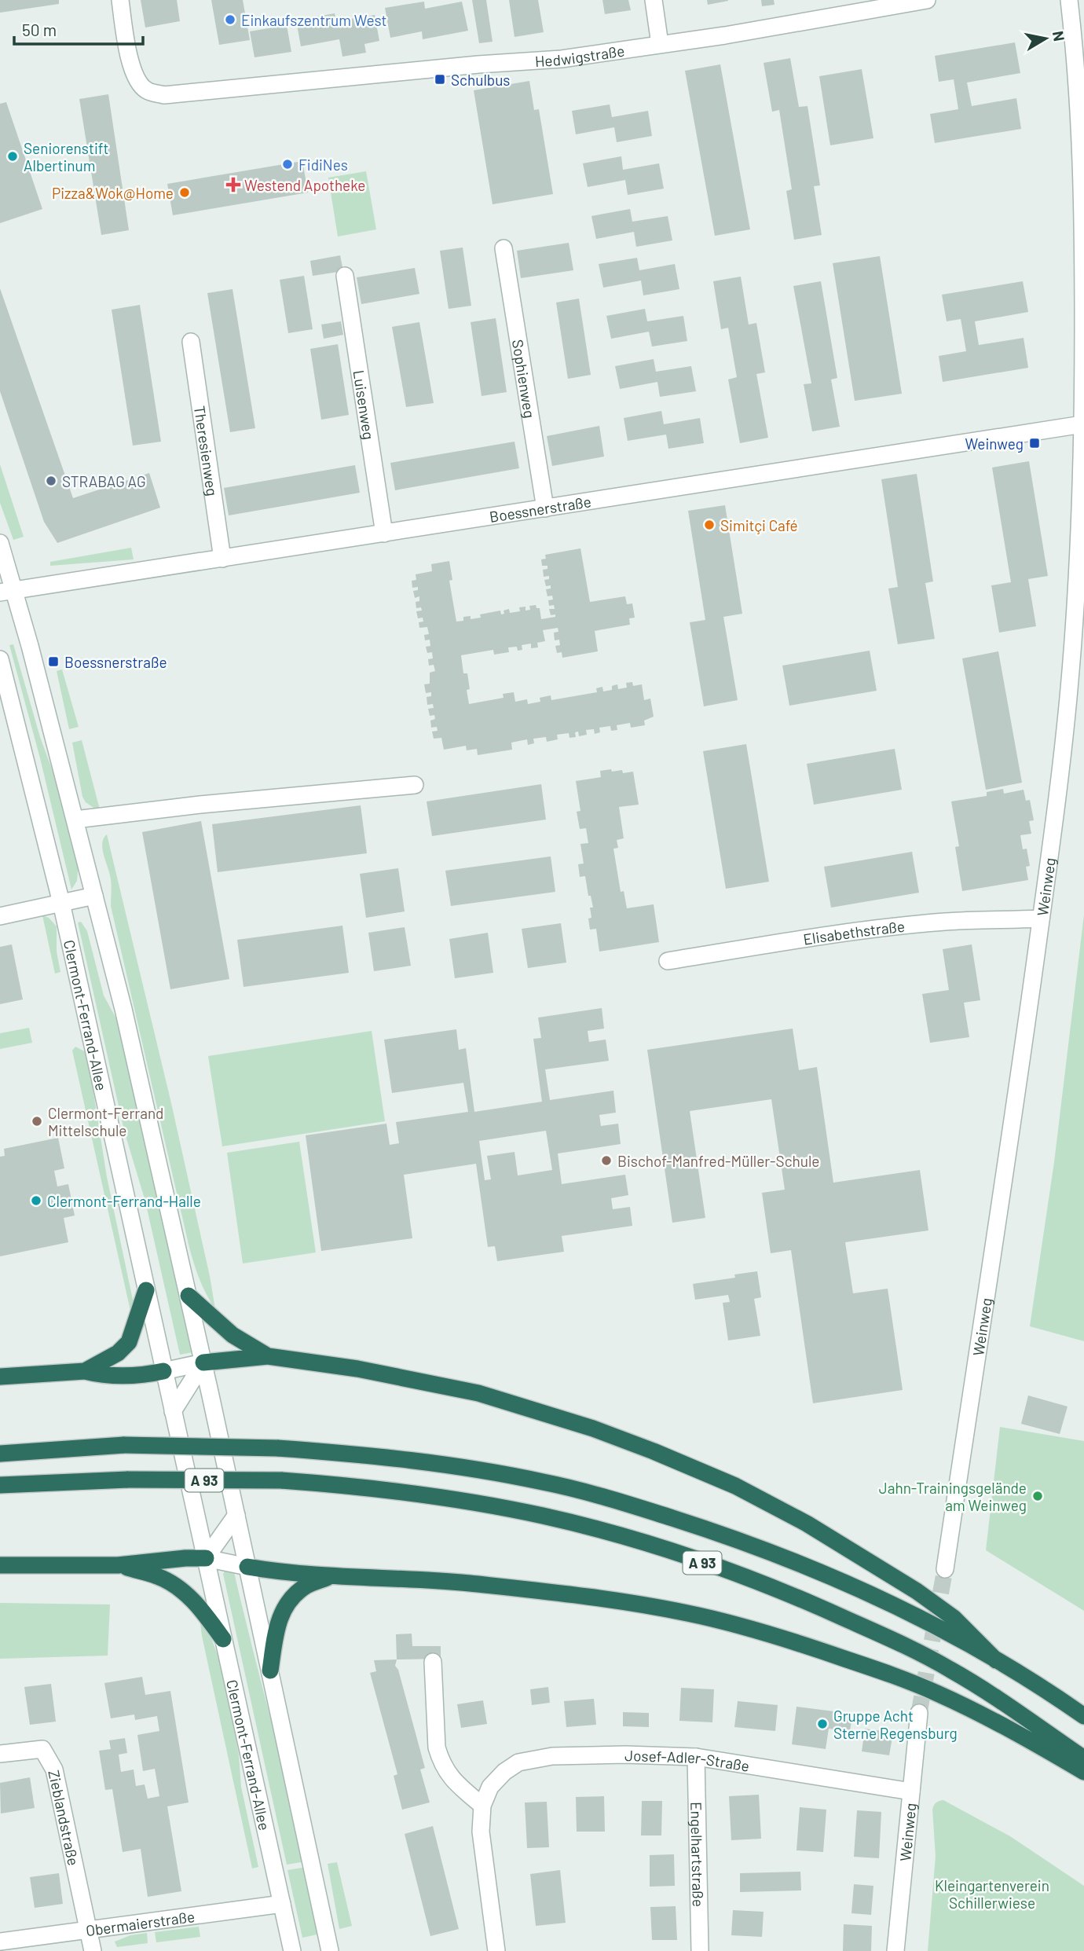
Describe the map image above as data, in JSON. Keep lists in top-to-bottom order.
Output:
{
  "streets": {
    "highway": ["A 93"],
    "street": [
      "Hedwigstraße",
      "Sophienweg",
      "Luisenweg",
      "Theresienweg",
      "Boessnerstraße",
      "Weinweg",
      "Elisabethstraße",
      "Clermont-Ferrand-Allee",
      "Josef-Adler-Straße",
      "Zieblandstraße",
      "Engelhartstraße",
      "Obermaierstraße"
    ]
  },
  "crossings": [
    ["Sophienweg", "Boessnerstraße"],
    ["Luisenweg", "Boessnerstraße"],
    ["Theresienweg", "Boessnerstraße"],
    ["Boessnerstraße", "Weinweg"],
    ["Weinweg", "Elisabethstraße"],
    ["Weinweg", "Josef-Adler-Straße"],
    ["Clermont-Ferrand-Allee", "Obermaierstraße"],
    ["Josef-Adler-Straße", "Engelhartstraße"],
    ["Zieblandstraße", "Obermaierstraße"]
  ],
  "parks": ["Kleingartenverein Schillerwiese"],
  "places": {
    "other": [
      "Einkaufszentrum West",
      "Seniorenstift Albertinum",
      "FidiNes",
      "Pizza&Wok@Home",
      "STRABAG AG",
      "Simitçi Café",
      "Clermont-Ferrand Mittelschule",
      "Bischof-Manfred-Müller-Schule",
      "Clermont-Ferrand-Halle",
      "Jahn-Trainingsgelände am Weinweg",
      "Gruppe Acht Sterne Regensburg"
    ],
    "transit": ["Schulbus", "Weinweg", "Boessnerstraße"],
    "health": ["Westend Apotheke"]
  },
  "scale_bar": "50 m",
  "north": "right"
}
